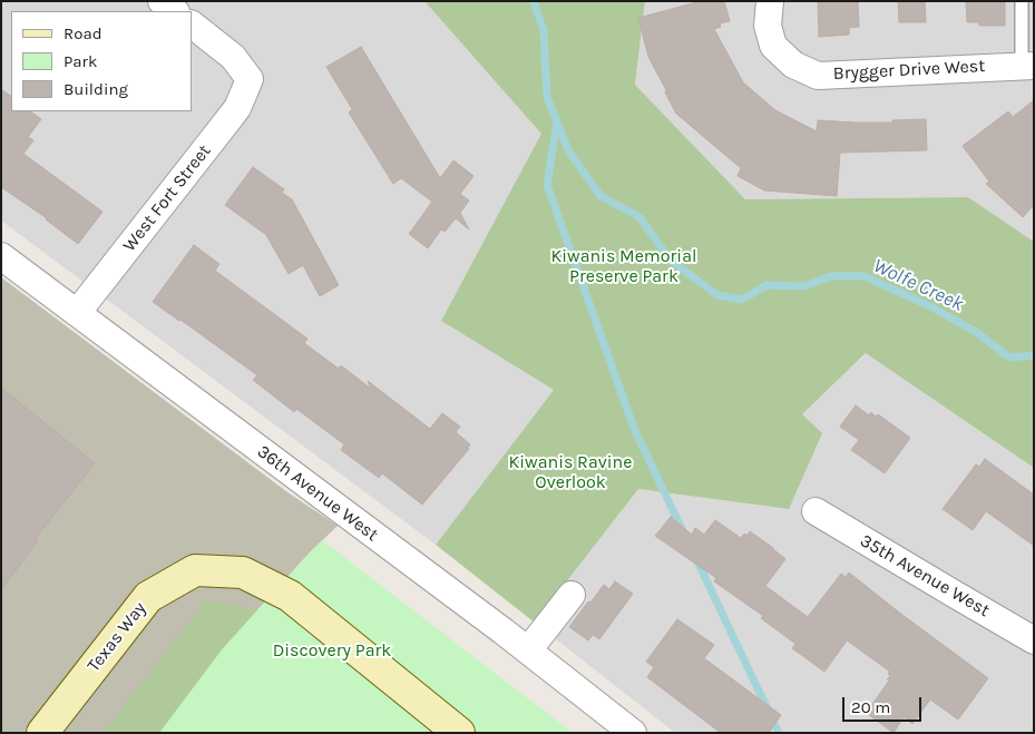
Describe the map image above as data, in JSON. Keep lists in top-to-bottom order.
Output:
{
  "streets": {
    "street": [
      "Brygger Drive West",
      "West Fort Street",
      "36th Avenue West",
      "35th Avenue West",
      "Texas Way"
    ]
  },
  "crossings": [
    ["West Fort Street", "36th Avenue West"]
  ],
  "water": ["Wolfe Creek"],
  "parks": ["Kiwanis Memorial Preserve Park", "Kiwanis Ravine Overlook", "Discovery Park"],
  "legend": ["Road", "Park", "Building"],
  "scale_bar": "20 m"
}
